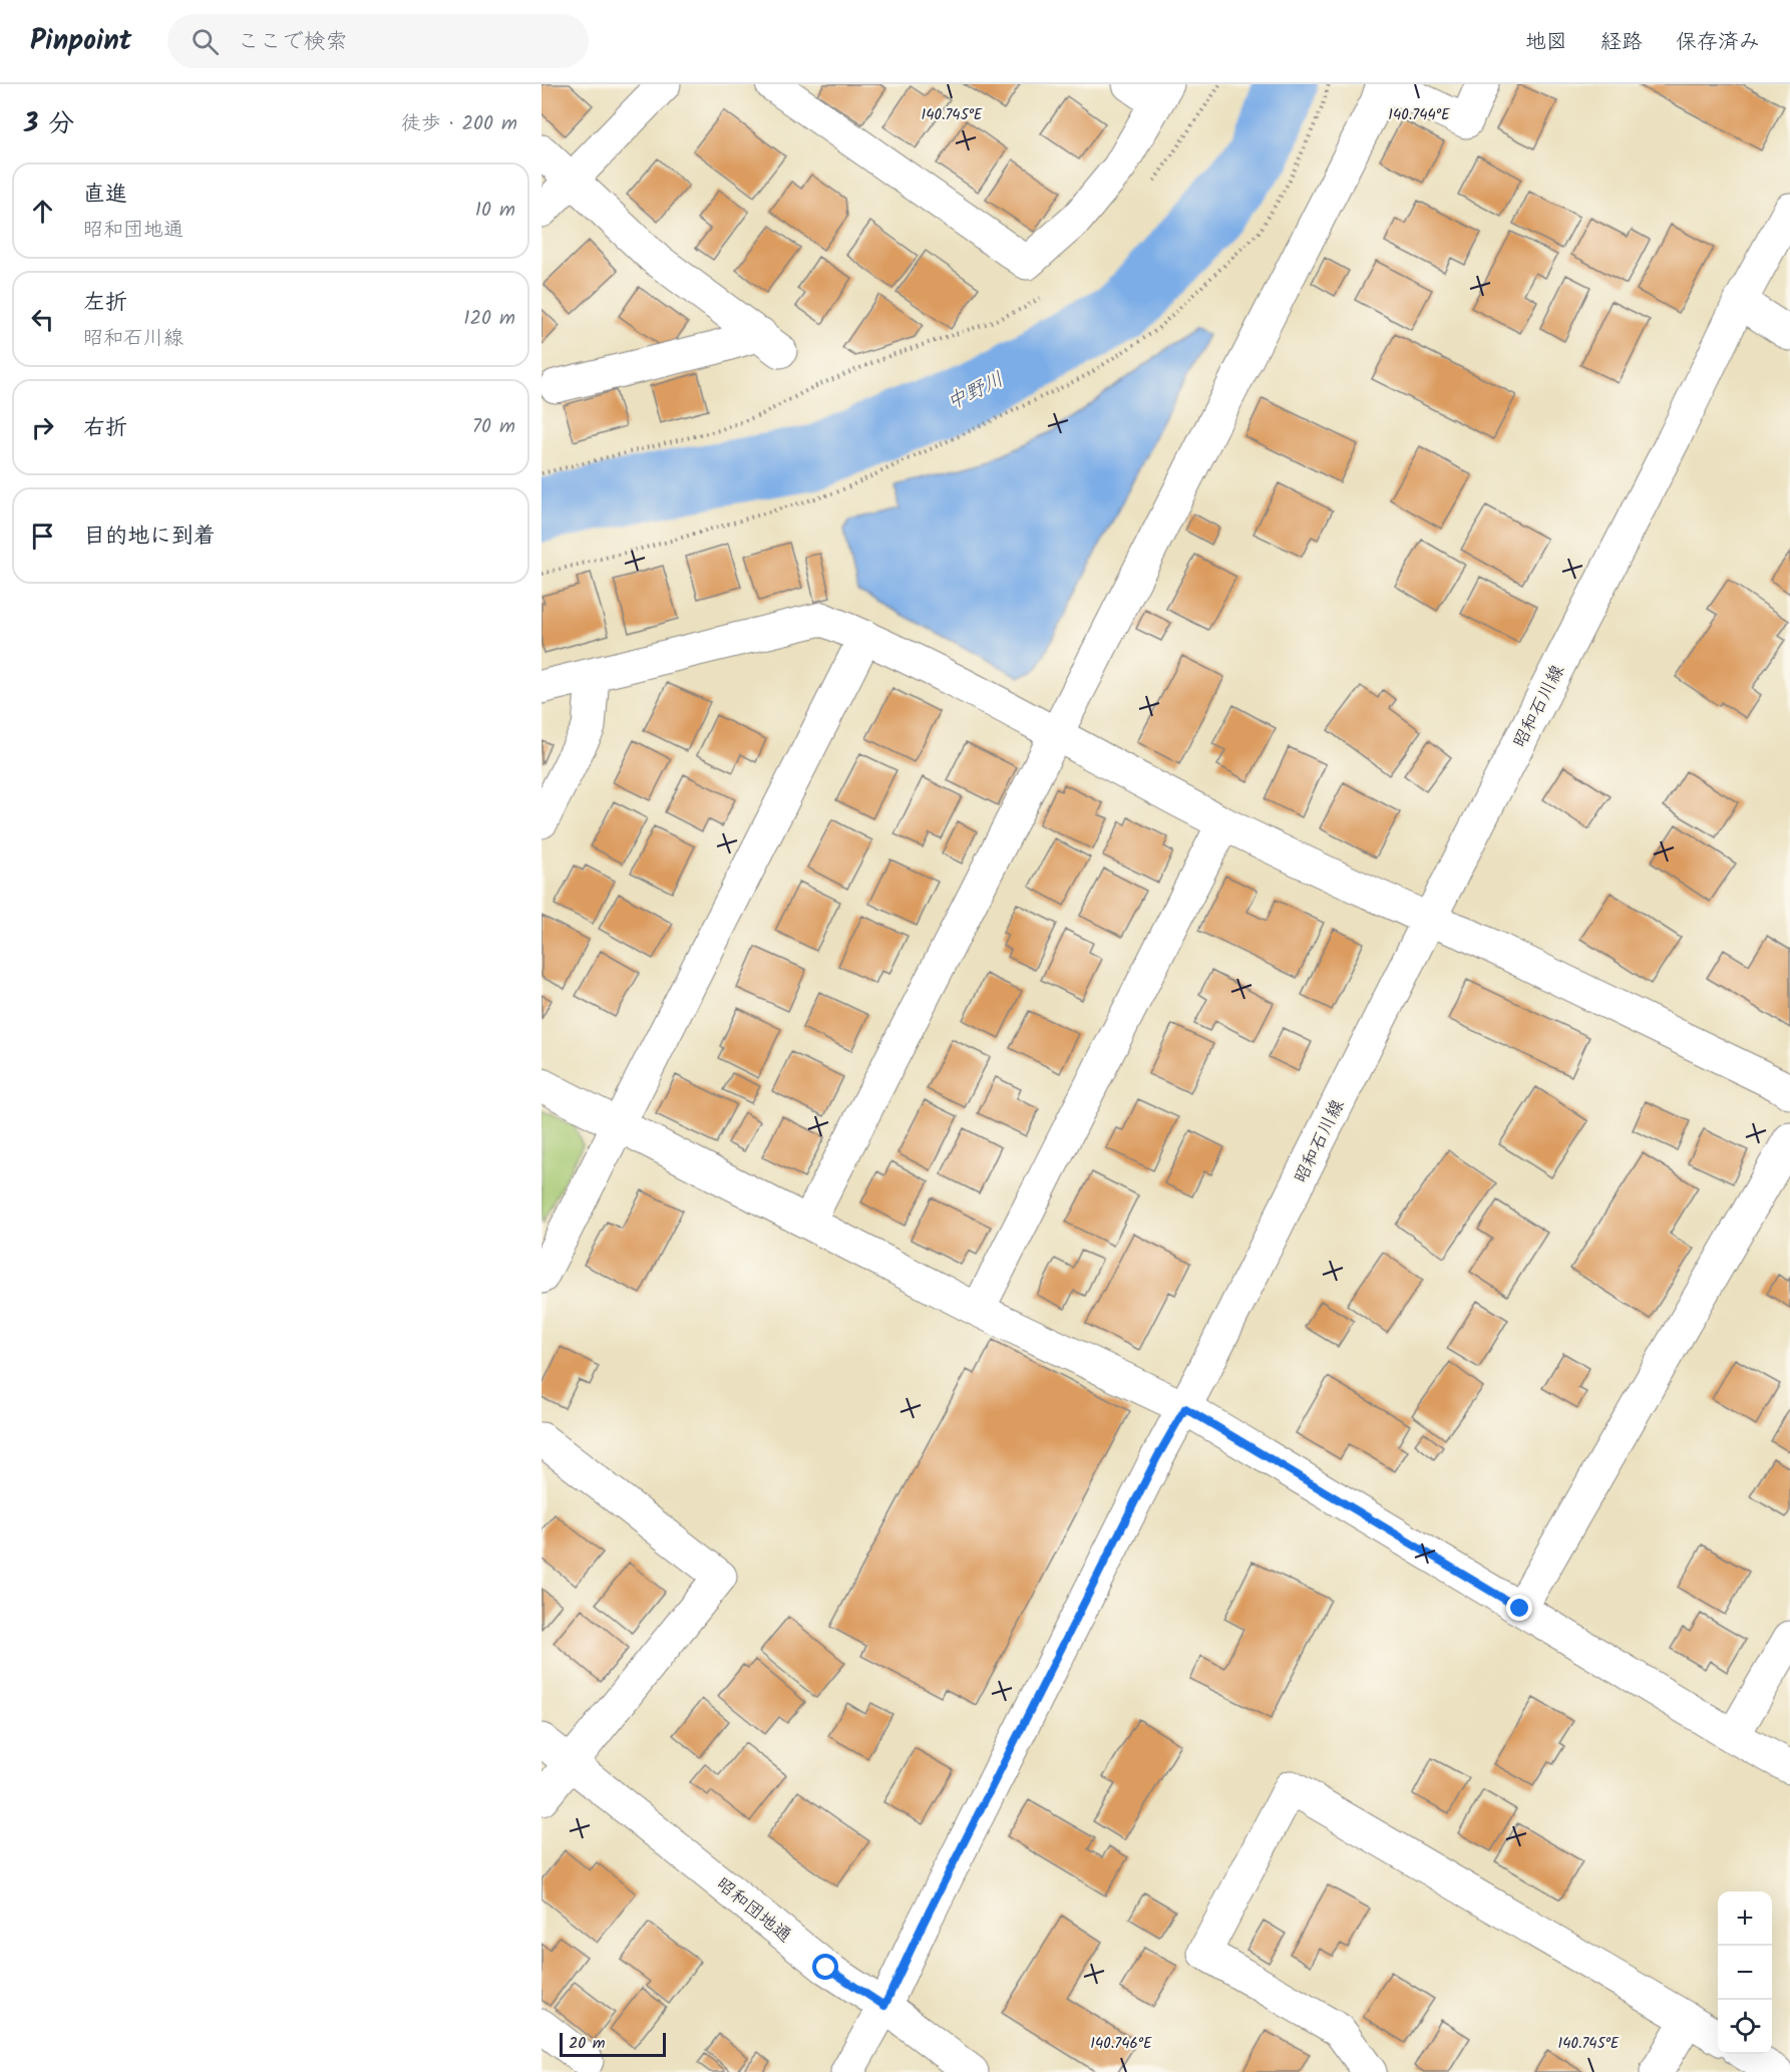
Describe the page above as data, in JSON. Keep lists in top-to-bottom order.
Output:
{
  "streets": {
    "street": ["昭和石川線", "昭和団地通"]
  },
  "crossings": [
    ["昭和石川線", "昭和団地通"]
  ],
  "water": ["中野川"],
  "scale_bar": "20 m",
  "page": {
    "header": "Pinpoint",
    "search": "ここで検索",
    "nav": ["地図", "経路", "保存済み"],
    "heading": ["3 分", "徒歩 · 200 m"],
    "list": [
      ["直進", "昭和団地通", "10 m"],
      ["左折", "昭和石川線", "120 m"],
      ["右折", "70 m"],
      "目的地に到着"
    ],
    "map_buttons": ["+", "−"],
    "scale": "20 m"
  },
  "coordinates": ["140.745°E", "140.744°E", "140.746°E"]
}
